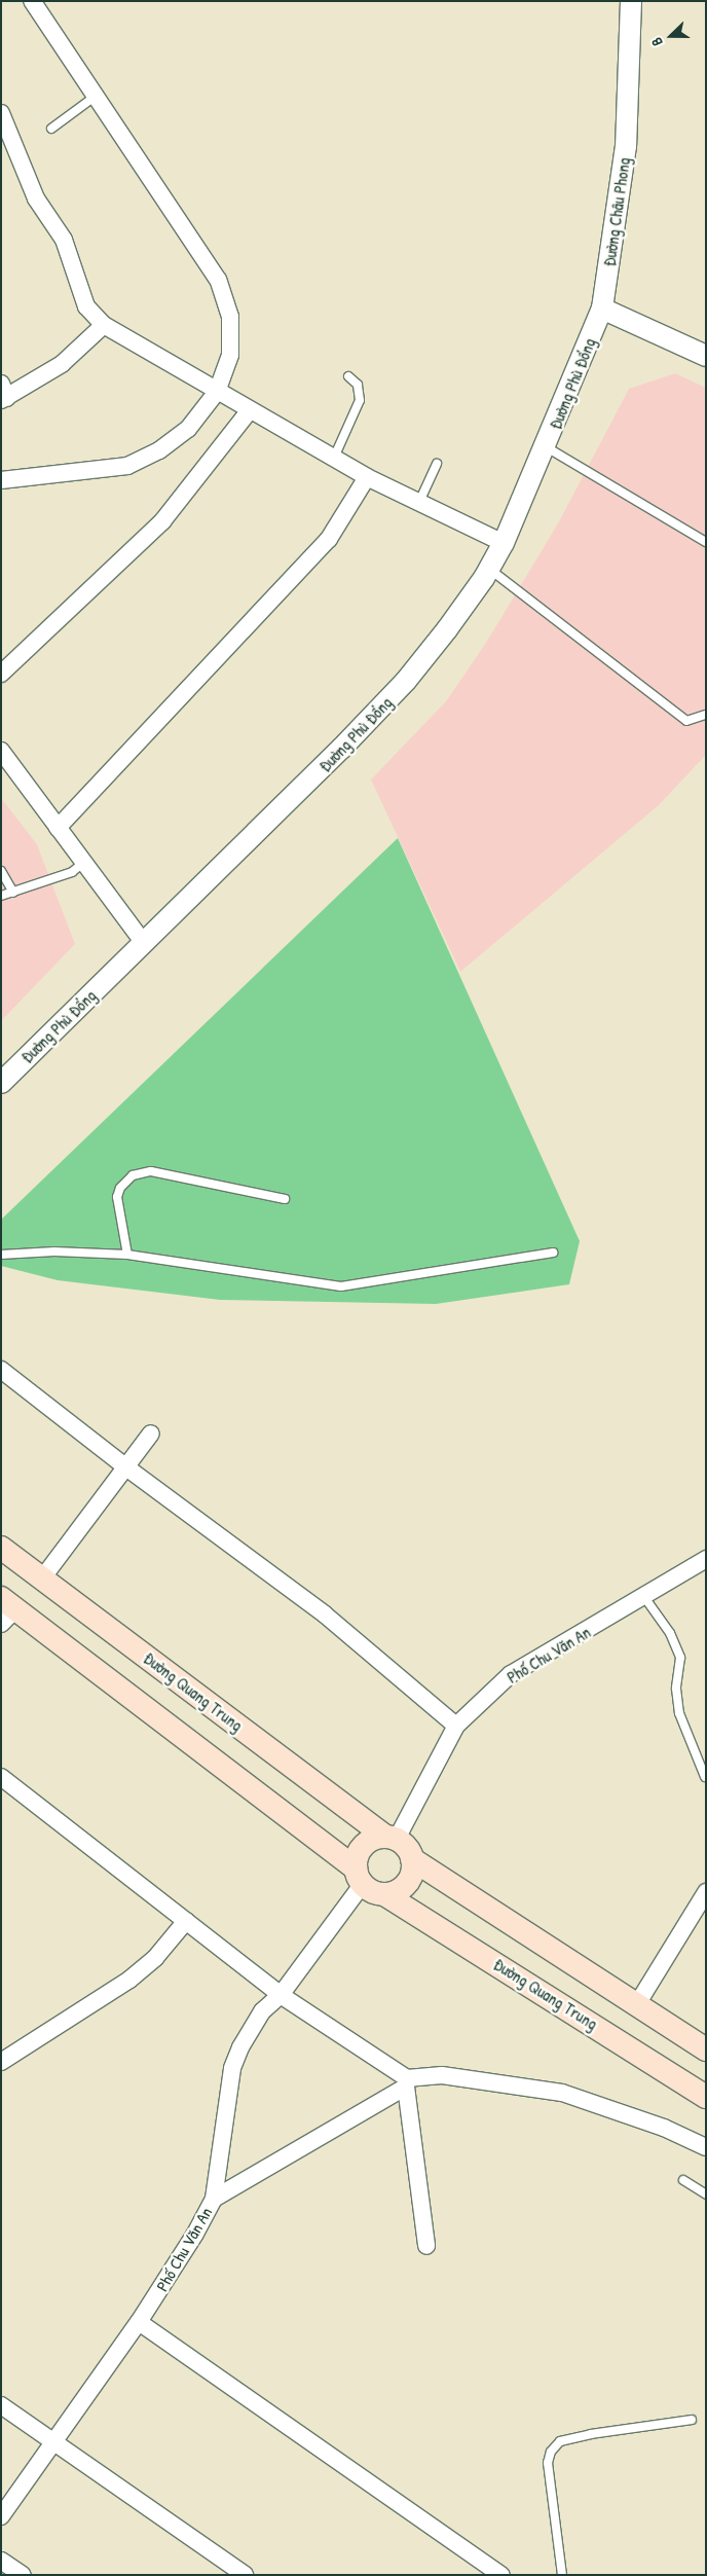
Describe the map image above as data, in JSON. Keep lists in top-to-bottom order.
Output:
{
  "streets": {
    "main road": ["Đường Quang Trung"],
    "street": ["Đường Châu Phong", "Đường Phù Đổng", "Phố Chu Văn An"]
  },
  "crossings": [
    ["Đường Châu Phong", "Đường Phù Đổng"],
    ["Phố Chu Văn An", "Đường Quang Trung"]
  ],
  "north": "left"
}
